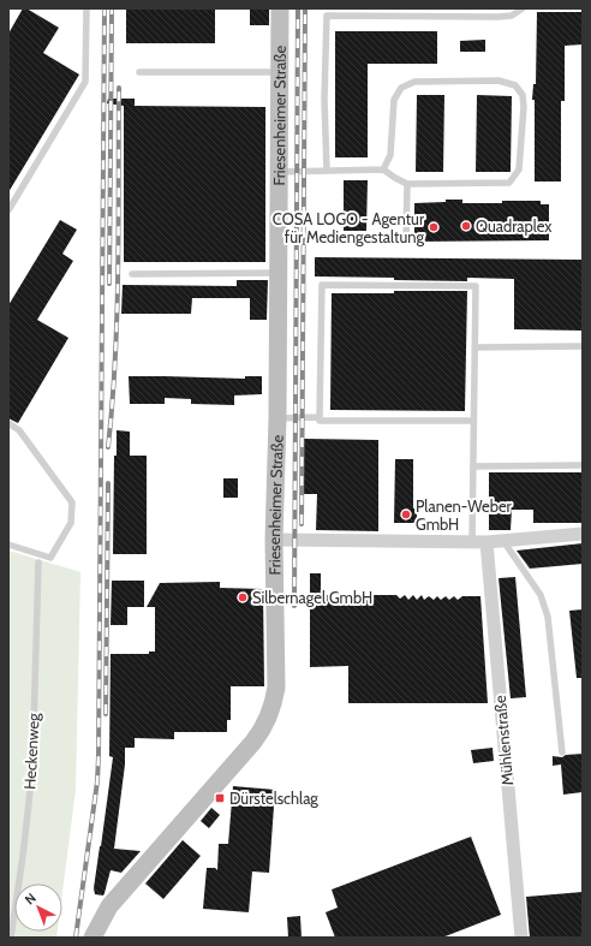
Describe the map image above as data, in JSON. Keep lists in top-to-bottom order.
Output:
{
  "streets": {
    "street": ["Friesenheimer Straße", "Mühlenstraße"],
    "lane": ["Heckenweg"]
  },
  "places": {
    "other": [
      "Quadraplex",
      "COSA LOGO - Agentur für Mediengestaltung",
      "Planen-Weber GmbH",
      "Silbernagel GmbH"
    ],
    "transit": ["Dürstelschlag"]
  },
  "north": "top left"
}
